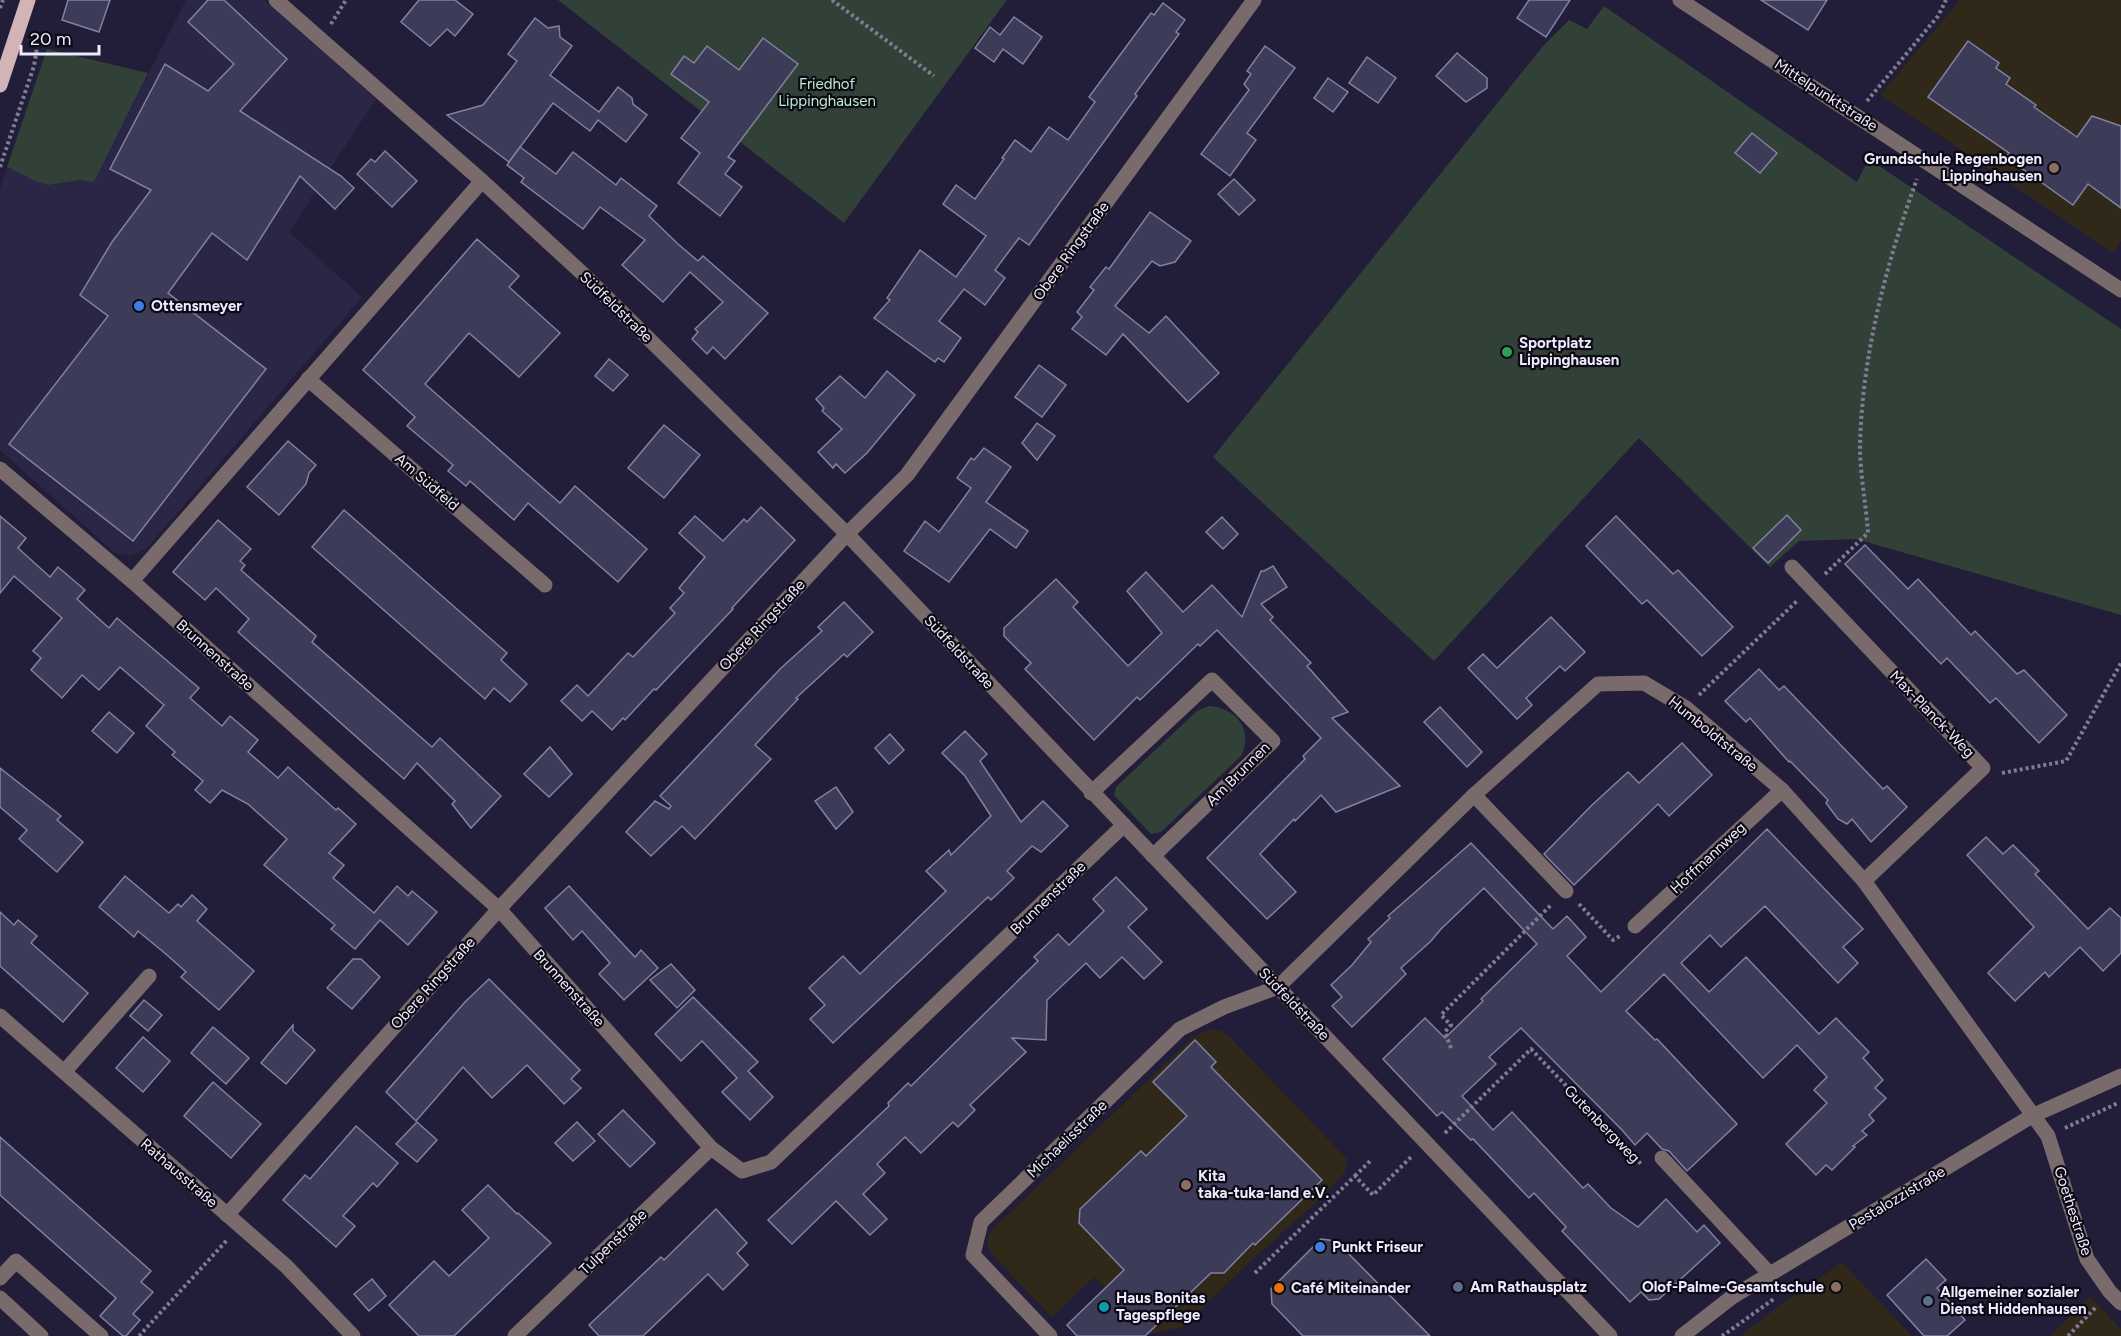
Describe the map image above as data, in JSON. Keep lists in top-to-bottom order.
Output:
{
  "streets": {
    "street": [
      "Mittelpunktstraße",
      "Obere Ringstraße",
      "Südfeldstraße",
      "Am Südfeld",
      "Brunnenstraße",
      "Max-Planck-Weg",
      "Humboldtstraße",
      "Am Brunnen",
      "Hoffmannweg",
      "Gutenbergweg",
      "Michaelisstraße",
      "Rathausstraße",
      "Pestalozzistraße",
      "Goethestraße",
      "Tulpenstraße"
    ]
  },
  "crossings": [
    ["Obere Ringstraße", "Südfeldstraße"],
    ["Obere Ringstraße", "Brunnenstraße"],
    ["Obere Ringstraße", "Rathausstraße"],
    ["Südfeldstraße", "Brunnenstraße"],
    ["Südfeldstraße", "Humboldtstraße"],
    ["Südfeldstraße", "Am Brunnen"],
    ["Südfeldstraße", "Gutenbergweg"],
    ["Südfeldstraße", "Michaelisstraße"],
    ["Brunnenstraße", "Tulpenstraße"],
    ["Max-Planck-Weg", "Humboldtstraße"],
    ["Humboldtstraße", "Hoffmannweg"],
    ["Humboldtstraße", "Michaelisstraße"],
    ["Humboldtstraße", "Pestalozzistraße"],
    ["Humboldtstraße", "Goethestraße"],
    ["Gutenbergweg", "Pestalozzistraße"],
    ["Pestalozzistraße", "Goethestraße"]
  ],
  "parks": ["Friedhof Lippinghausen"],
  "places": [
    "Grundschule Regenbogen Lippinghausen",
    "Ottensmeyer",
    "Sportplatz Lippinghausen",
    "Kita taka-tuka-land e.V.",
    "Punkt Friseur",
    "Am Rathausplatz",
    "Olof-Palme-Gesamtschule",
    "Café Miteinander",
    "Allgemeiner sozialer Dienst Hiddenhausen",
    "Haus Bonitas Tagespflege"
  ],
  "scale_bar": "20 m"
}
